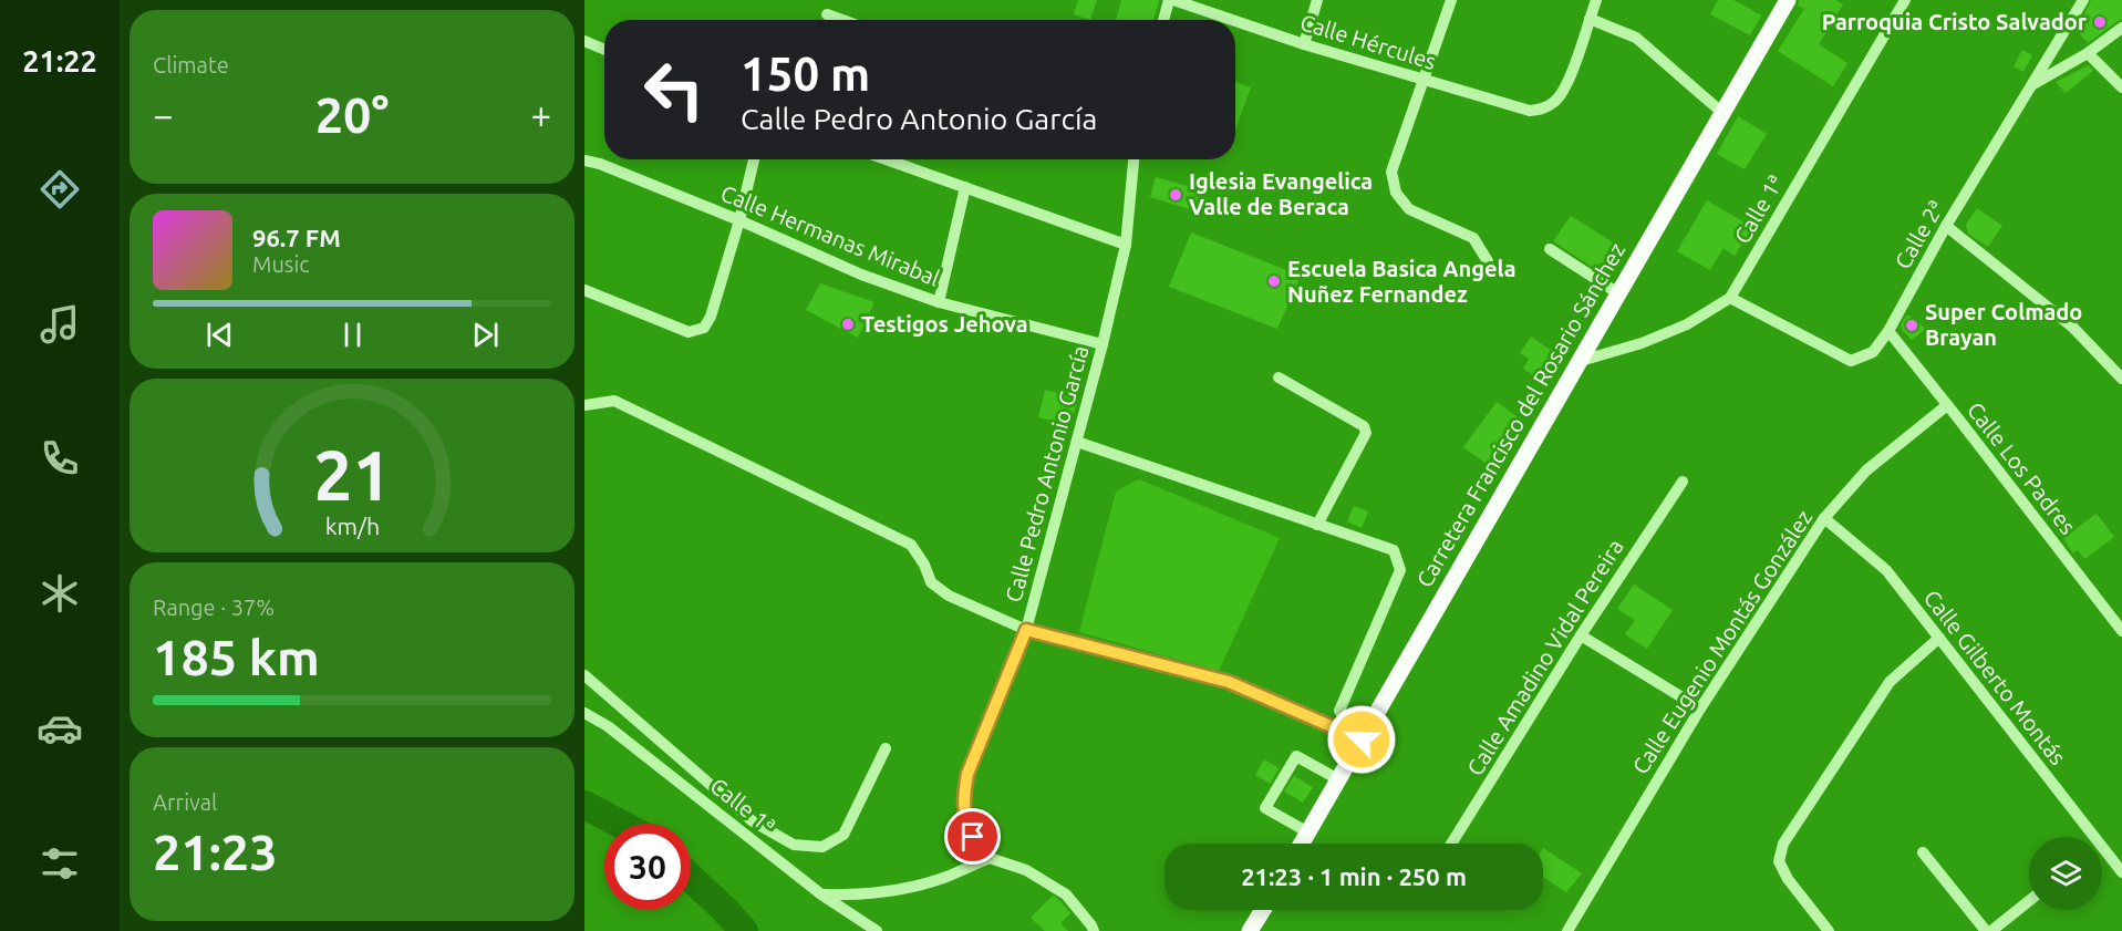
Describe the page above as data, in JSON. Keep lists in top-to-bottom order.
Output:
{
  "streets": {
    "main road": ["Carretera Francisco del Rosario Sánchez"],
    "street": [
      "Calle Hércules",
      "Calle 1ª",
      "Calle 2ª",
      "Calle Hermanas Mirabal",
      "Calle Los Padres",
      "Calle Pedro Antonio García",
      "Calle Eugenio Montás González",
      "Calle Amadino Vidal Pereira",
      "Calle Gilberto Montás"
    ]
  },
  "crossings": [
    ["Calle 1ª", "Calle 2ª"],
    ["Calle 1ª", "Carretera Francisco del Rosario Sánchez"],
    ["Calle 2ª", "Calle Los Padres"],
    ["Calle Hermanas Mirabal", "Calle Pedro Antonio García"],
    ["Calle Los Padres", "Calle Eugenio Montás González"],
    ["Calle Eugenio Montás González", "Calle Gilberto Montás"]
  ],
  "places": [
    "Parroquia Cristo Salvador",
    "Iglesia Evangelica Valle de Beraca",
    "Escuela Basica Angela Nuñez Fernandez",
    "Testigos Jehova",
    "Super Colmado Brayan"
  ],
  "page": {
    "tabs": "21:22",
    "tile": [
      "Climate",
      ["Range · 37%", "185 km"],
      ["Arrival", "21:23"]
    ],
    "turn": ["150 m", "Calle Pedro Antonio García"],
    "heat": ["−", "20°", "+"],
    "song": ["96.7 FM", "Music"],
    "limit": "30",
    "trip": "21:23 · 1 min · 250 m",
    "gauge": ["21", "km/h"]
  }
}
